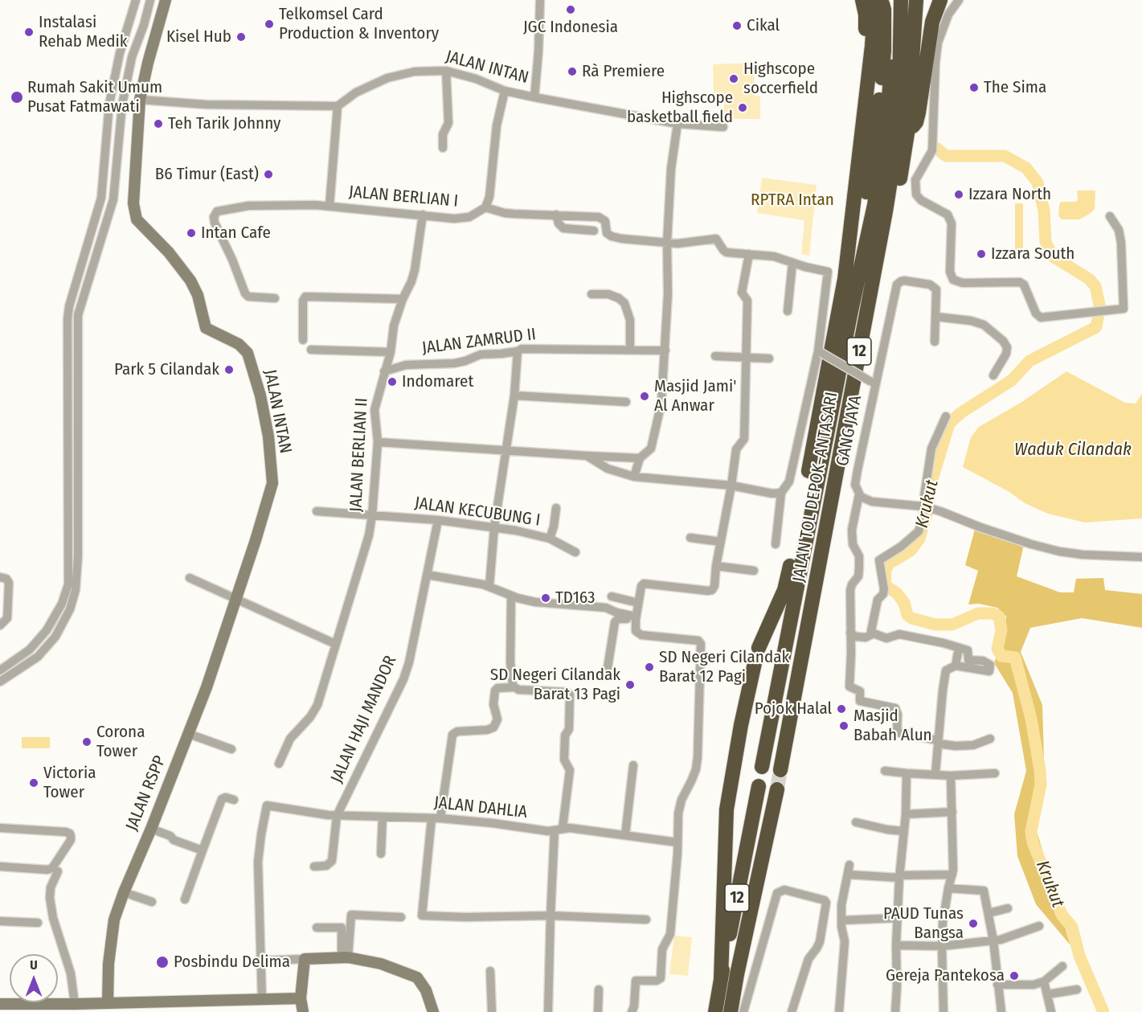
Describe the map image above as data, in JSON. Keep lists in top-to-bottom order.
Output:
{
  "streets": {
    "highway": ["12", "JALAN TOL DEPOK–ANTASARI"],
    "street": [
      "JALAN INTAN",
      "JALAN BERLIAN I",
      "JALAN ZAMRUD II",
      "GANG JAYA",
      "JALAN BERLIAN II",
      "JALAN KECUBUNG I",
      "JALAN HAJI MANDOR",
      "JALAN RSPP",
      "JALAN DAHLIA"
    ]
  },
  "crossings": [
    ["JALAN INTAN", "JALAN BERLIAN I"],
    ["JALAN INTAN", "JALAN RSPP"],
    ["JALAN BERLIAN I", "JALAN BERLIAN II"],
    ["JALAN ZAMRUD II", "JALAN BERLIAN II"],
    ["JALAN BERLIAN II", "JALAN KECUBUNG I"],
    ["JALAN KECUBUNG I", "JALAN HAJI MANDOR"],
    ["JALAN HAJI MANDOR", "JALAN DAHLIA"]
  ],
  "water": ["Waduk Cilandak", "Krukut"],
  "parks": ["RPTRA Intan"],
  "places": [
    "JGC Indonesia",
    "Telkomsel Card Production & Inventory",
    "Cikal",
    "Instalasi Rehab Medik",
    "Kisel Hub",
    "Rà Premiere",
    "Highscope soccerfield",
    "The Sima",
    "Rumah Sakit Umum Pusat Fatmawati",
    "Highscope basketball field",
    "Teh Tarik Johnny",
    "B6 Timur (East)",
    "Izzara North",
    "Intan Cafe",
    "Izzara South",
    "Park 5 Cilandak",
    "Indomaret",
    "Masjid Jami' Al Anwar",
    "TD163",
    "SD Negeri Cilandak Barat 12 Pagi",
    "SD Negeri Cilandak Barat 13 Pagi",
    "Pojok Halal",
    "Masjid Babah Alun",
    "Corona Tower",
    "Victoria Tower",
    "PAUD Tunas Bangsa",
    "Posbindu Delima",
    "Gereja Pantekosa"
  ],
  "north": "top"
}
